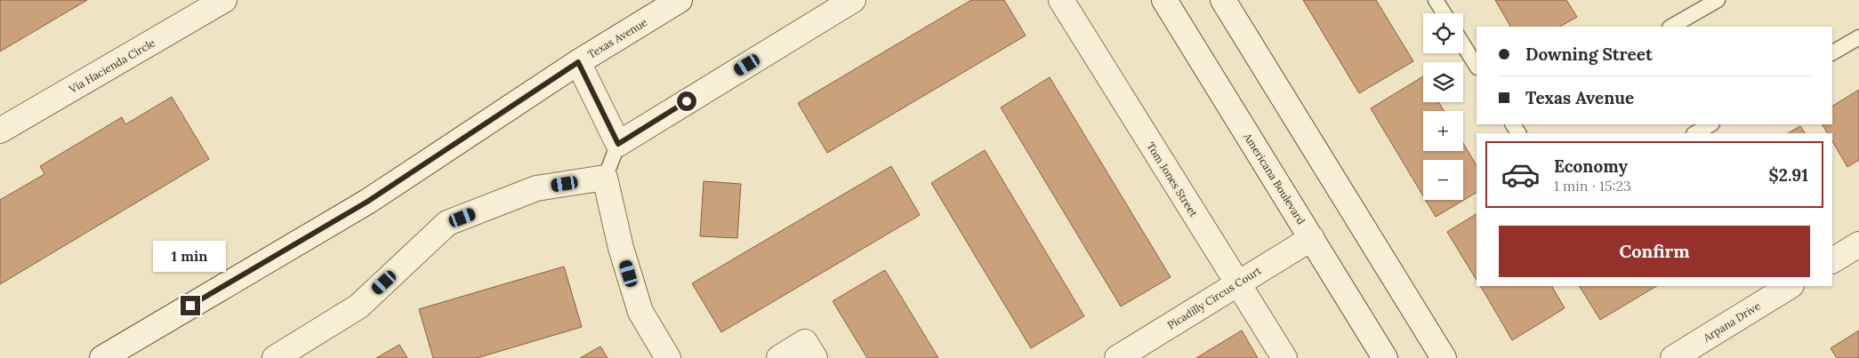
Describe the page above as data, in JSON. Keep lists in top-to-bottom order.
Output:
{
  "streets": {
    "street": [
      "Texas Avenue",
      "Via Hacienda Circle",
      "Americana Boulevard",
      "Tom Jones Street",
      "Picadilly Circus Court",
      "Arpana Drive"
    ]
  },
  "crossings": [
    ["Americana Boulevard", "Picadilly Circus Court"],
    ["Tom Jones Street", "Picadilly Circus Court"]
  ],
  "page": {
    "map_buttons": ["+", "−"],
    "banner": ["Downing Street", "Texas Avenue"],
    "list": [
      {
        "name": "Economy",
        "note": "1 min · 15:23",
        "value": "$2.91"
      }
    ],
    "buttons": "Confirm",
    "bubble": "1 min"
  }
}
